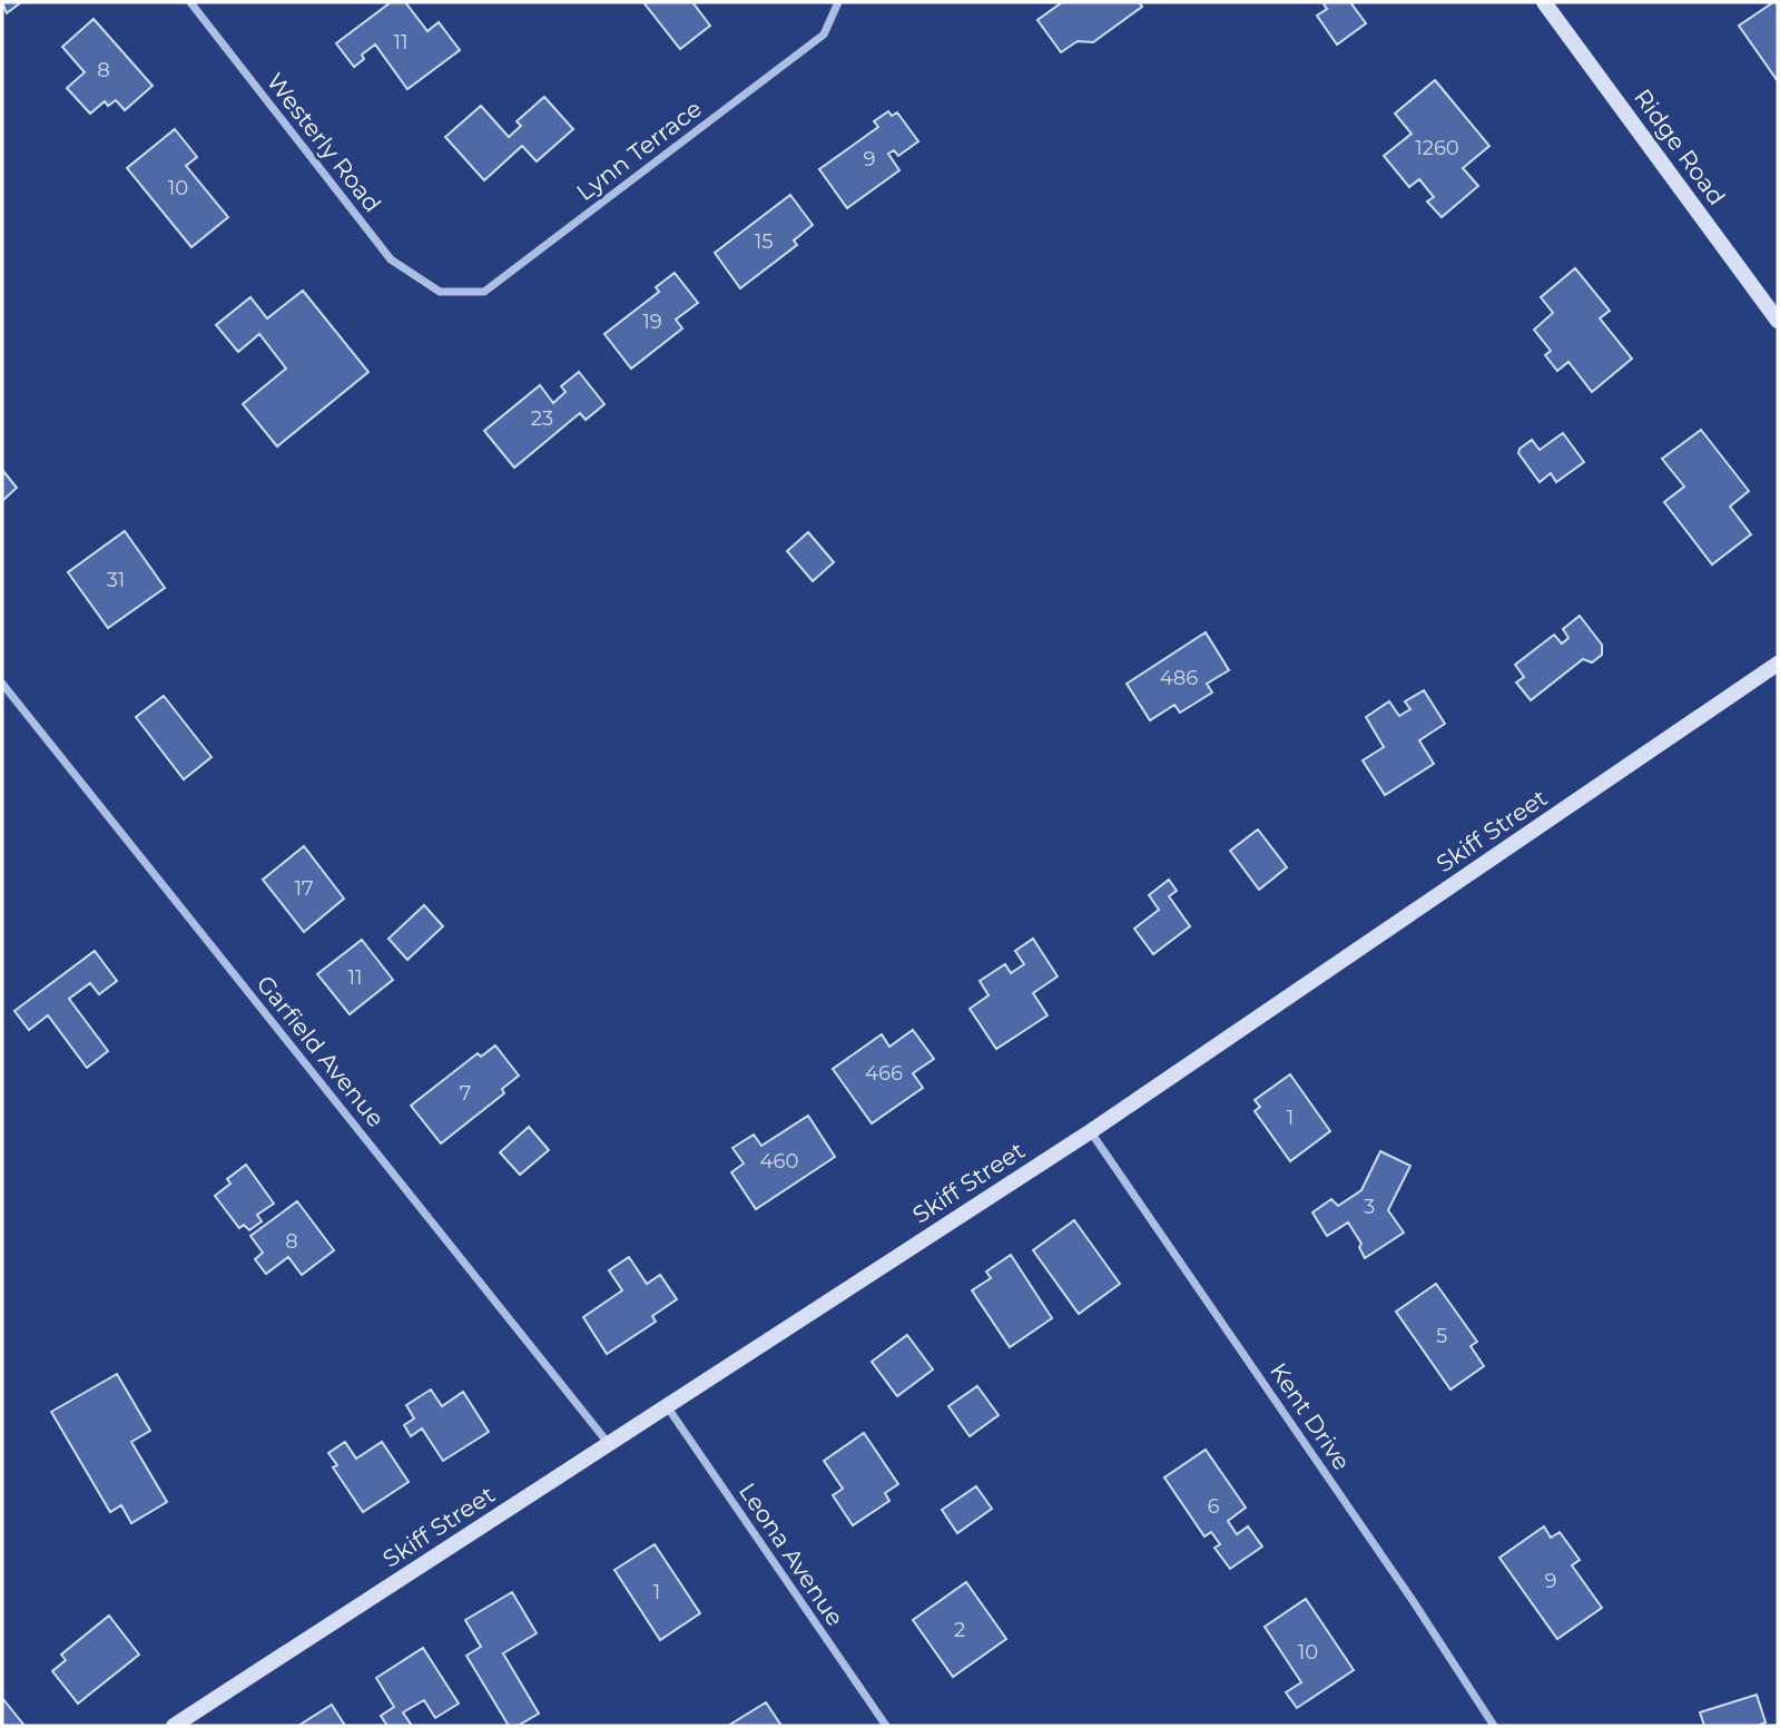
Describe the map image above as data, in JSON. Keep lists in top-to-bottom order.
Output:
{
  "streets": {
    "main road": ["Ridge Road", "Skiff Street"],
    "street": [
      "Westerly Road",
      "Lynn Terrace",
      "Garfield Avenue",
      "Kent Drive",
      "Leona Avenue"
    ]
  },
  "crossings": [
    ["Westerly Road", "Lynn Terrace"],
    ["Skiff Street", "Garfield Avenue"],
    ["Skiff Street", "Kent Drive"],
    ["Skiff Street", "Leona Avenue"]
  ],
  "house_numbers": [
    "11",
    "8",
    "1260",
    "9",
    "10",
    "15",
    "19",
    "23",
    "31",
    "486",
    "17",
    "11",
    "466",
    "7",
    "1",
    "460",
    "3",
    "8",
    "5",
    "6",
    "9",
    "1",
    "2",
    "10"
  ]
}
